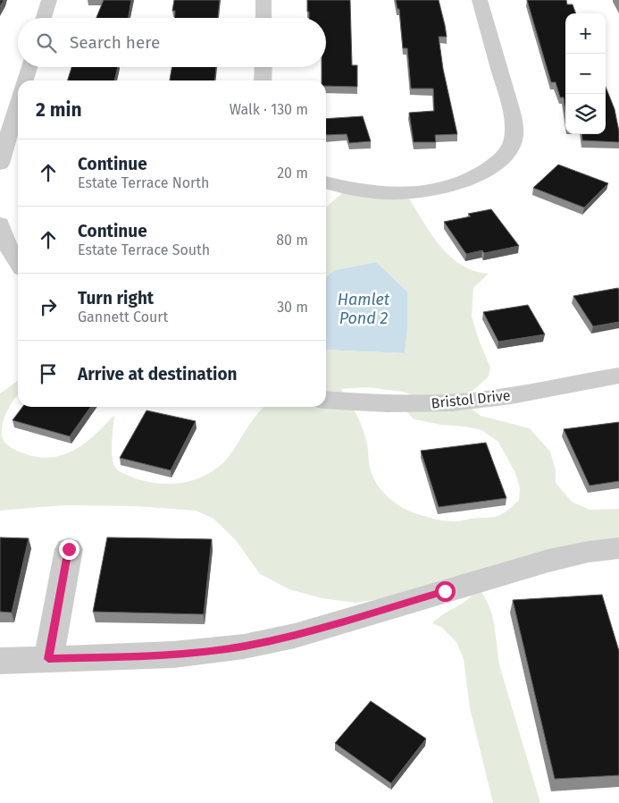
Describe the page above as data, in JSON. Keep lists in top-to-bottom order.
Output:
{
  "streets": {
    "street": ["Bristol Drive"]
  },
  "water": ["Hamlet Pond 2"],
  "page": {
    "map_buttons": ["+", "−"],
    "search": "Search here",
    "heading": ["2 min", "Walk · 130 m"],
    "list": [
      ["Continue", "Estate Terrace North", "20 m"],
      ["Continue", "Estate Terrace South", "80 m"],
      ["Turn right", "Gannett Court", "30 m"],
      "Arrive at destination"
    ]
  }
}
